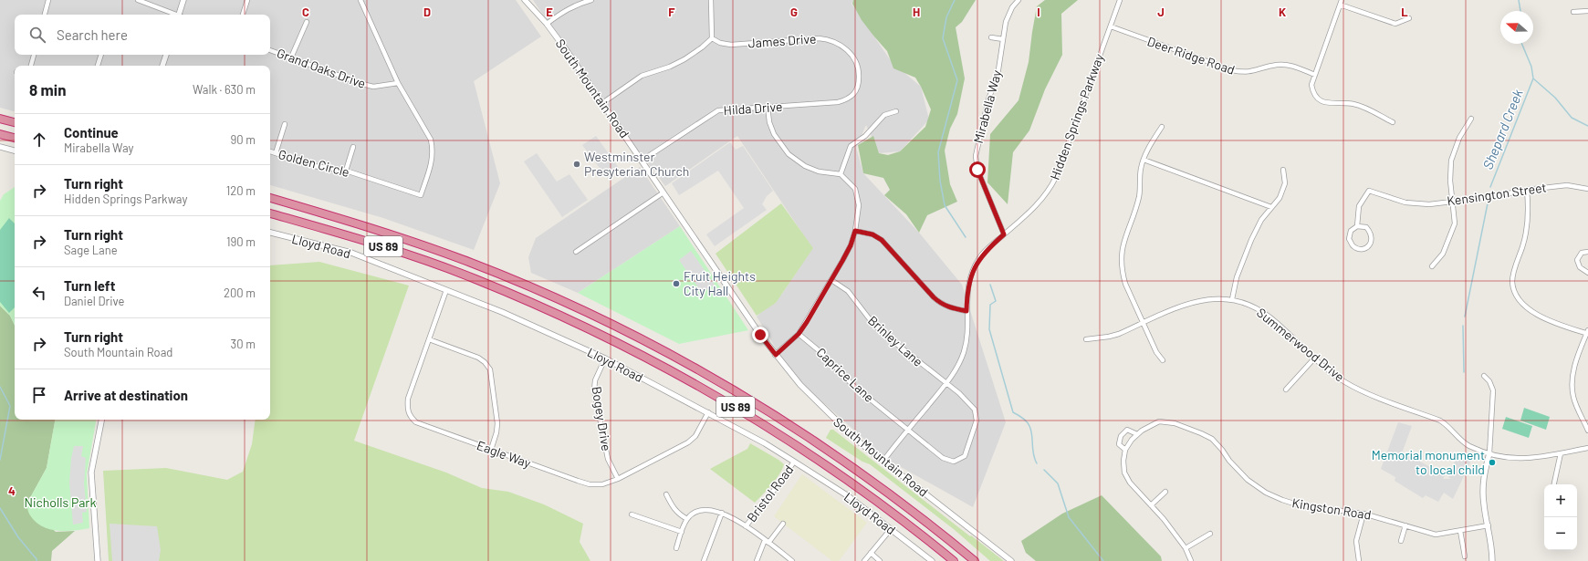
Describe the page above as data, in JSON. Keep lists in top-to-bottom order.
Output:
{
  "streets": {
    "highway": ["US 89"],
    "street": [
      "James Drive",
      "Deer Ridge Road",
      "Grand Oaks Drive",
      "South Mountain Road",
      "Mirabella Way",
      "Hilda Drive",
      "Hidden Springs Parkway",
      "Golden Circle",
      "Kensington Street",
      "Lloyd Road",
      "Brinley Lane",
      "Summerwood Drive",
      "Caprice Lane",
      "Bogey Drive",
      "Eagle Way",
      "Bristol Road",
      "Kingston Road"
    ]
  },
  "crossings": [
    ["James Drive", "Hilda Drive"],
    ["Deer Ridge Road", "Hidden Springs Parkway"],
    ["Grand Oaks Drive", "Golden Circle"],
    ["South Mountain Road", "Hilda Drive"],
    ["South Mountain Road", "Hidden Springs Parkway"],
    ["Mirabella Way", "Hidden Springs Parkway"],
    ["Hidden Springs Parkway", "Brinley Lane"],
    ["Hidden Springs Parkway", "Caprice Lane"],
    ["Lloyd Road", "Bogey Drive"],
    ["Lloyd Road", "Eagle Way"],
    ["Lloyd Road", "Bristol Road"],
    ["Brinley Lane", "Caprice Lane"],
    ["Bogey Drive", "Eagle Way"]
  ],
  "water": ["Shepard Creek"],
  "parks": ["Nicholls Park"],
  "places": ["Westminster Presyterian Church", "Fruit Heights City Hall", "Memorial monument to local child"],
  "north": "left",
  "page": {
    "search": "Search here",
    "heading": ["8 min", "Walk · 630 m"],
    "list": [
      ["Continue", "Mirabella Way", "90 m"],
      ["Turn right", "Hidden Springs Parkway", "120 m"],
      ["Turn right", "Sage Lane", "190 m"],
      ["Turn left", "Daniel Drive", "200 m"],
      ["Turn right", "South Mountain Road", "30 m"],
      "Arrive at destination"
    ],
    "map_buttons": ["+", "−"]
  },
  "grid": {
    "columns": [
      "C",
      "D",
      "E",
      "F",
      "G",
      "H",
      "I",
      "J",
      "K",
      "L"
    ],
    "rows": ["4"]
  }
}
